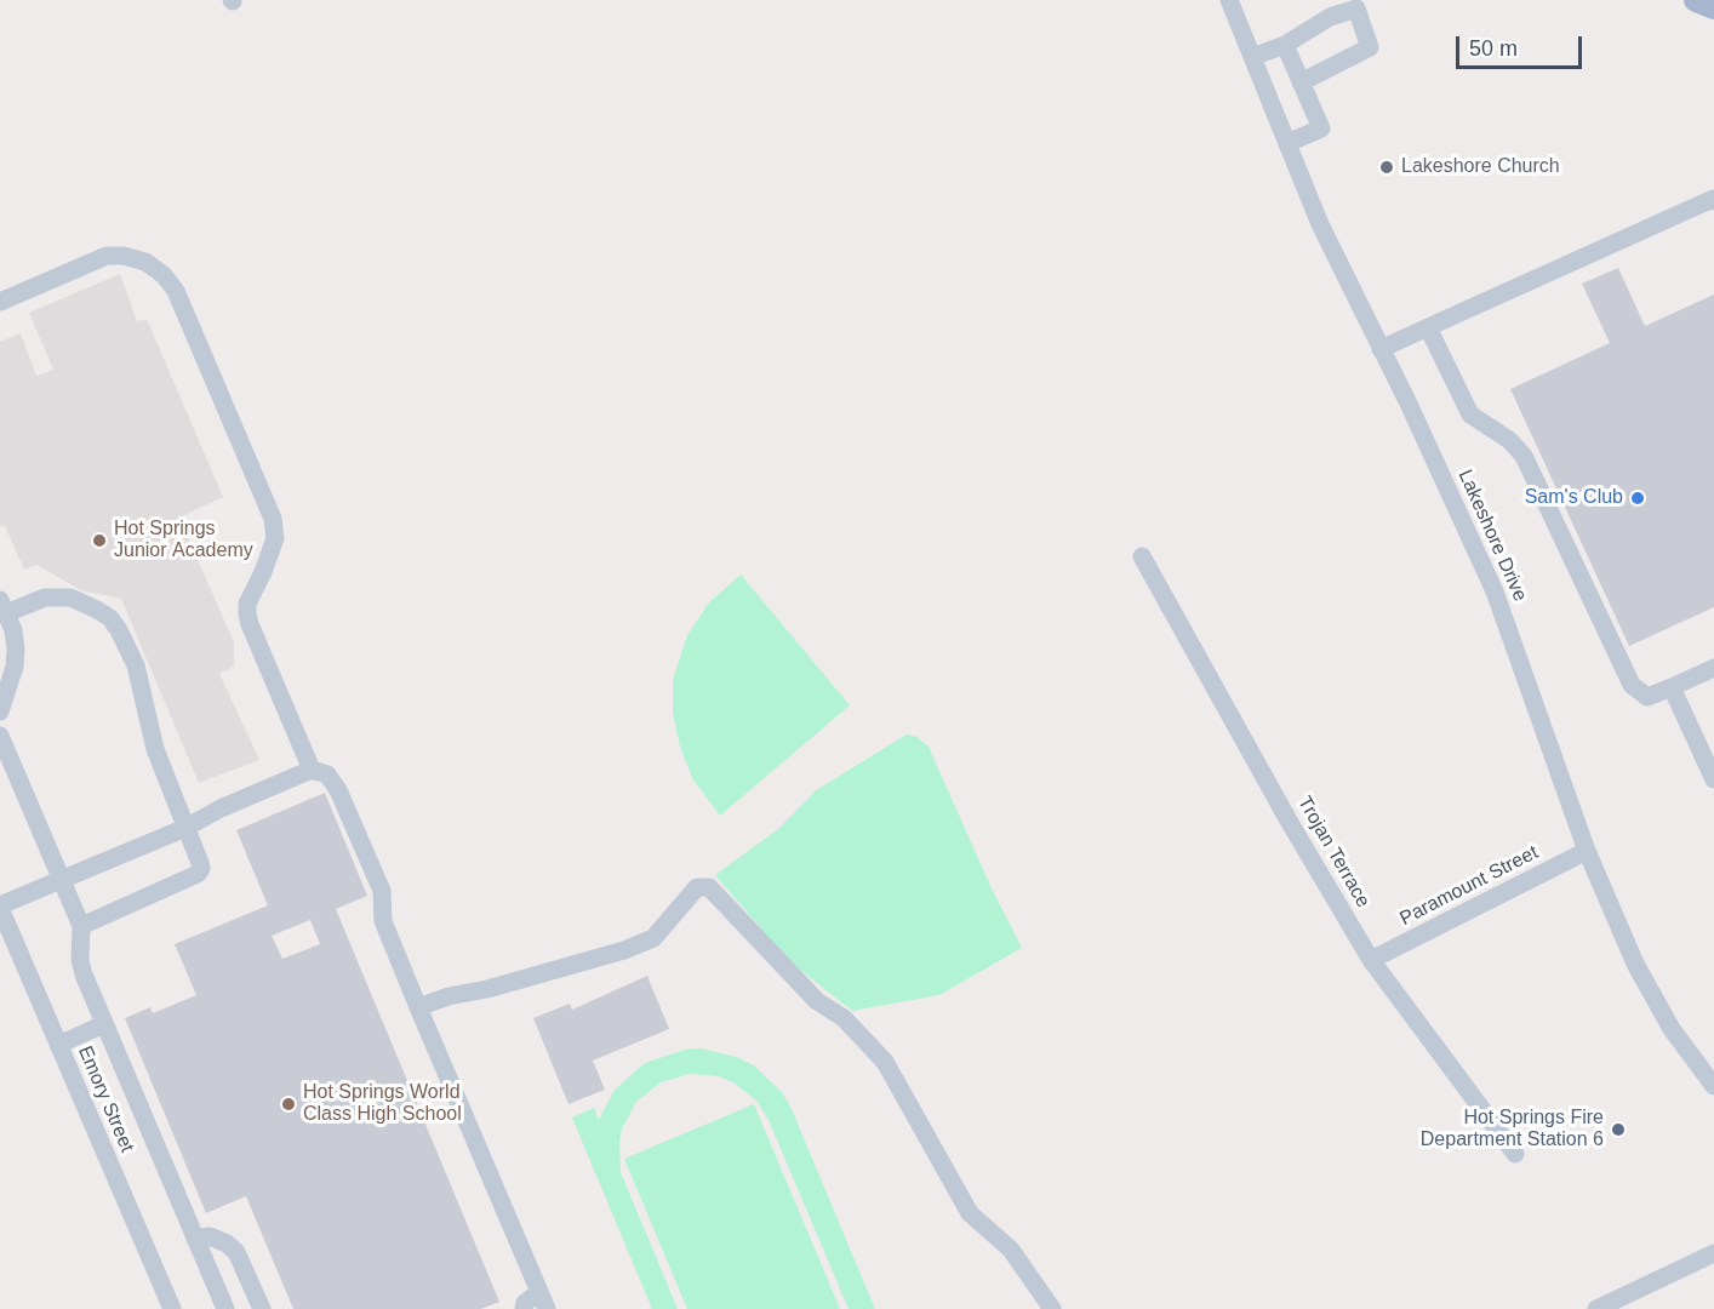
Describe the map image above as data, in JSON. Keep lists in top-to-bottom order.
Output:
{
  "streets": {
    "street": [
      "Lakeshore Drive",
      "Trojan Terrace",
      "Paramount Street",
      "Emory Street"
    ]
  },
  "crossings": [
    ["Lakeshore Drive", "Paramount Street"],
    ["Trojan Terrace", "Paramount Street"]
  ],
  "places": [
    "Lakeshore Church",
    "Sam's Club",
    "Hot Springs Junior Academy",
    "Hot Springs World Class High School",
    "Hot Springs Fire Department Station 6"
  ],
  "scale_bar": "50 m"
}
